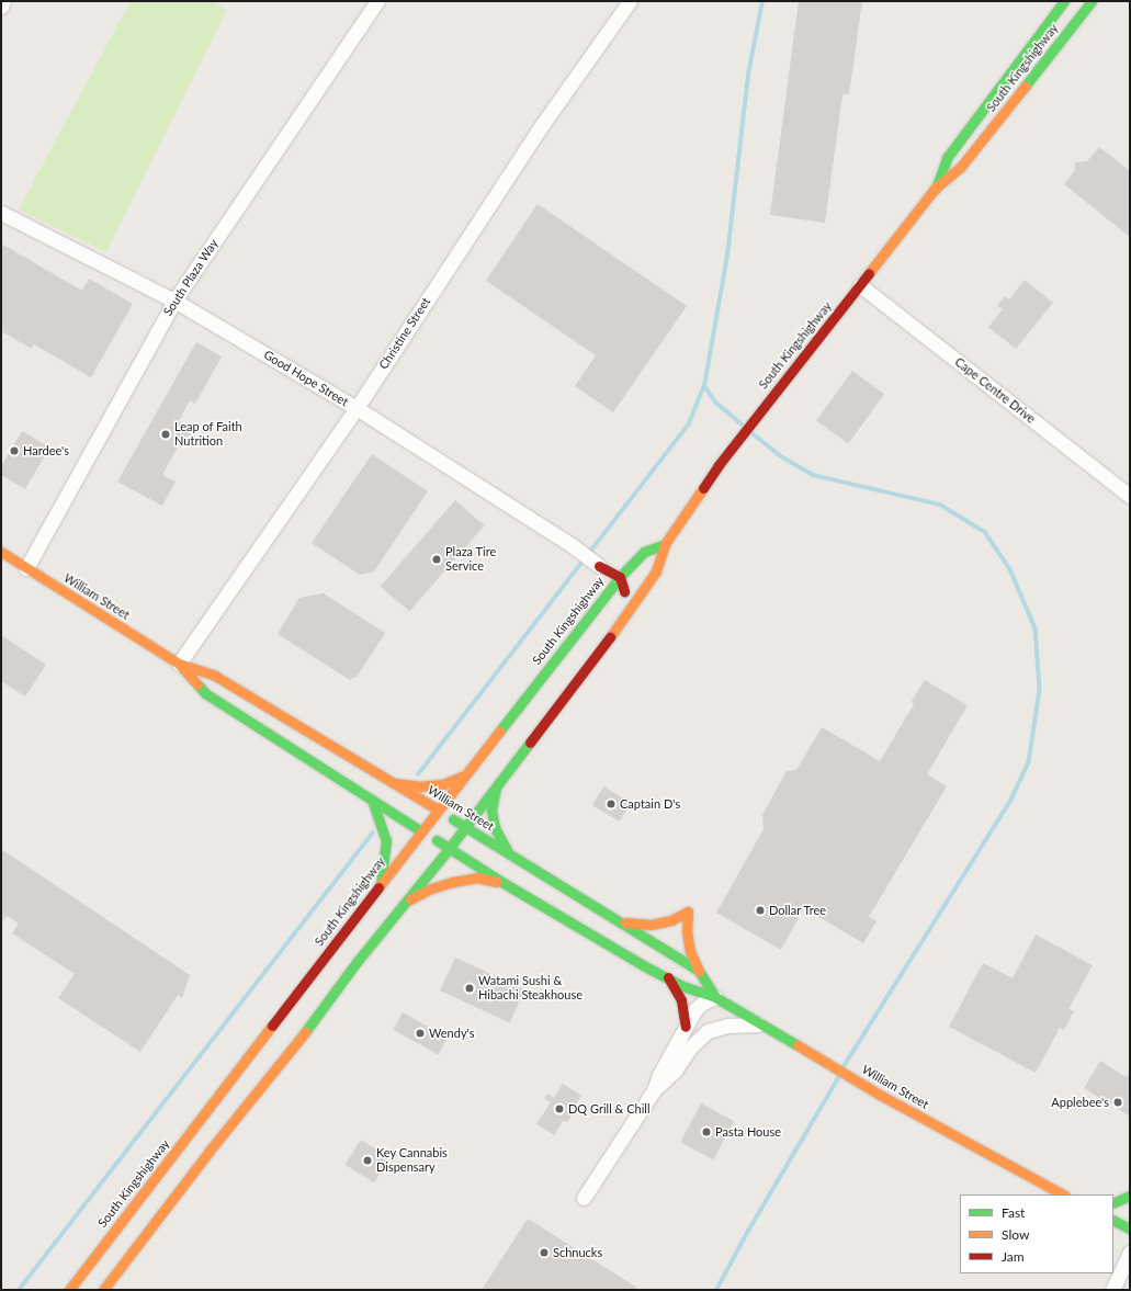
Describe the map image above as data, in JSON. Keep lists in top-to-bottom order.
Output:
{
  "streets": {
    "main road": ["South Kingshighway", "William Street"],
    "street": [
      "South Plaza Way",
      "Christine Street",
      "Good Hope Street",
      "Cape Centre Drive"
    ]
  },
  "crossings": [
    ["South Kingshighway", "Cape Centre Drive"],
    ["South Kingshighway", "William Street"],
    ["South Plaza Way", "Good Hope Street"],
    ["South Plaza Way", "William Street"],
    ["Christine Street", "Good Hope Street"],
    ["Christine Street", "William Street"]
  ],
  "places": [
    "Leap of Faith Nutrition",
    "Hardee's",
    "Plaza Tire Service",
    "Captain D's",
    "Dollar Tree",
    "Watami Sushi & Hibachi Steakhouse",
    "Wendy's",
    "Applebee's",
    "DQ Grill & Chill",
    "Pasta House",
    "Key Cannabis Dispensary",
    "Schnucks"
  ],
  "legend": ["Fast", "Slow", "Jam"]
}
